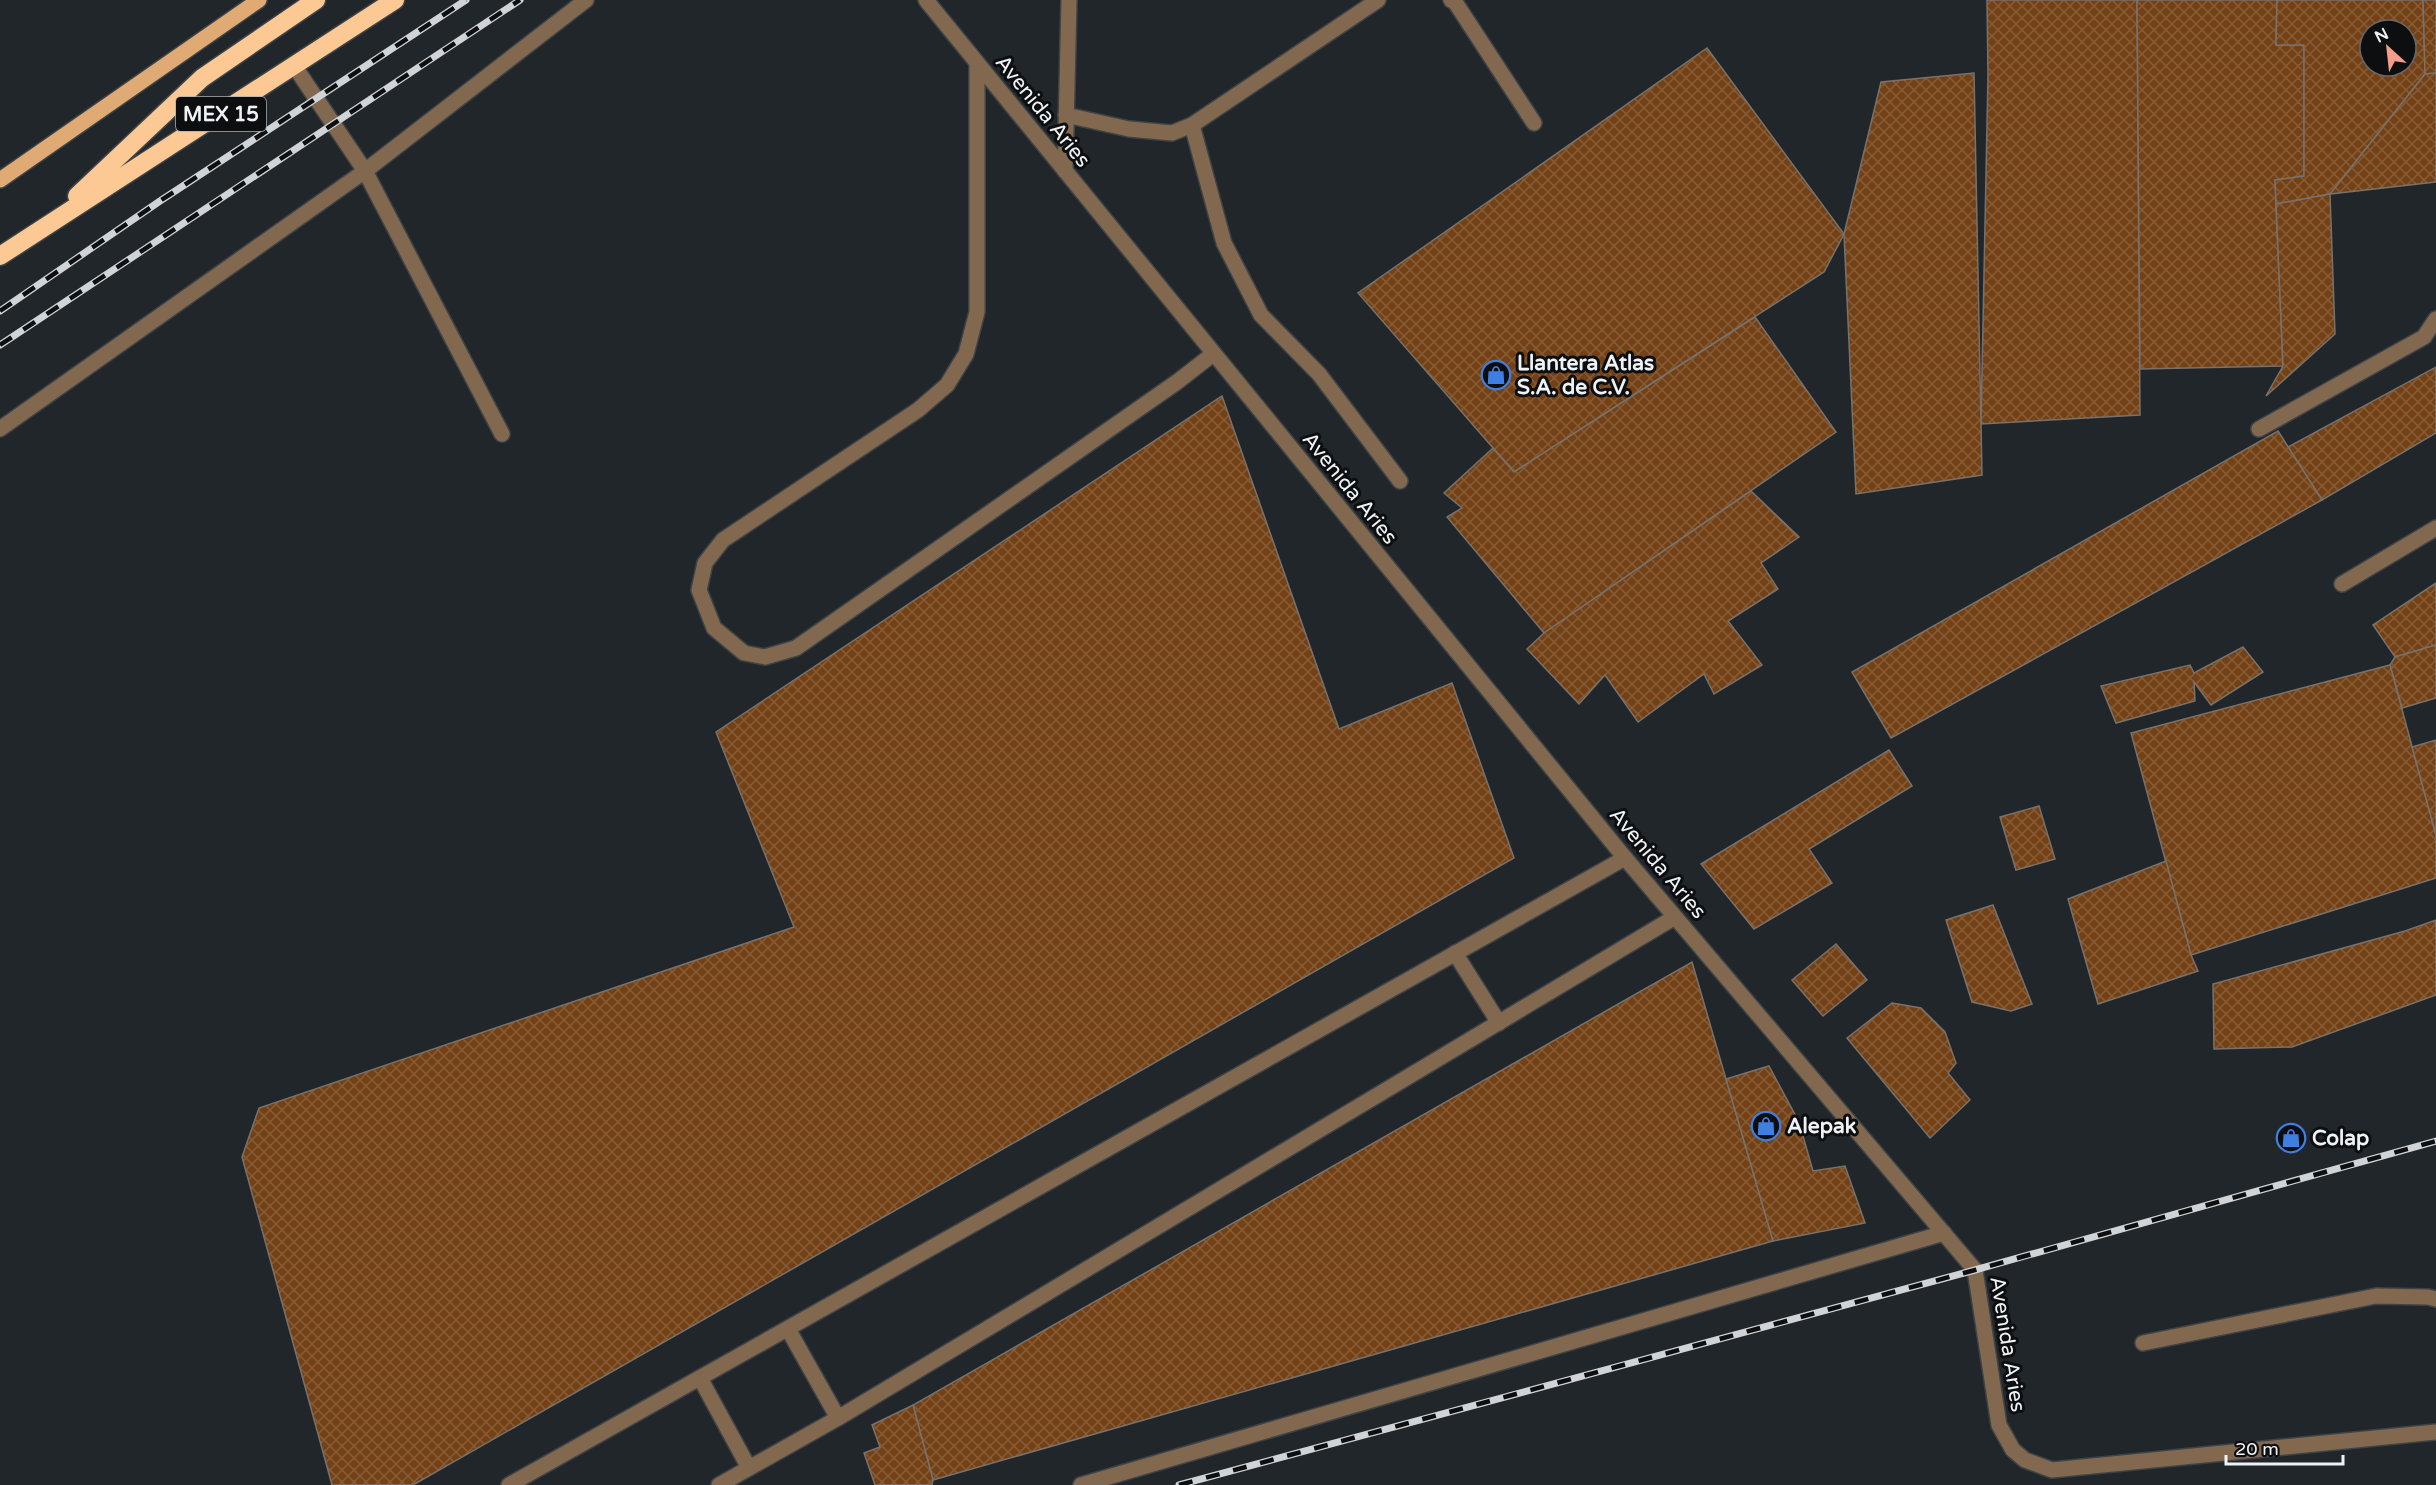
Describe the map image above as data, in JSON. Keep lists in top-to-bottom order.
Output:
{
  "streets": {
    "highway": ["MEX 15"],
    "street": ["Avenida Aries"]
  },
  "places": {
    "shop": ["Llantera Atlas S.A. de C.V.", "Alepak", "Colap"]
  },
  "scale_bar": "20 m",
  "north": "top left"
}
